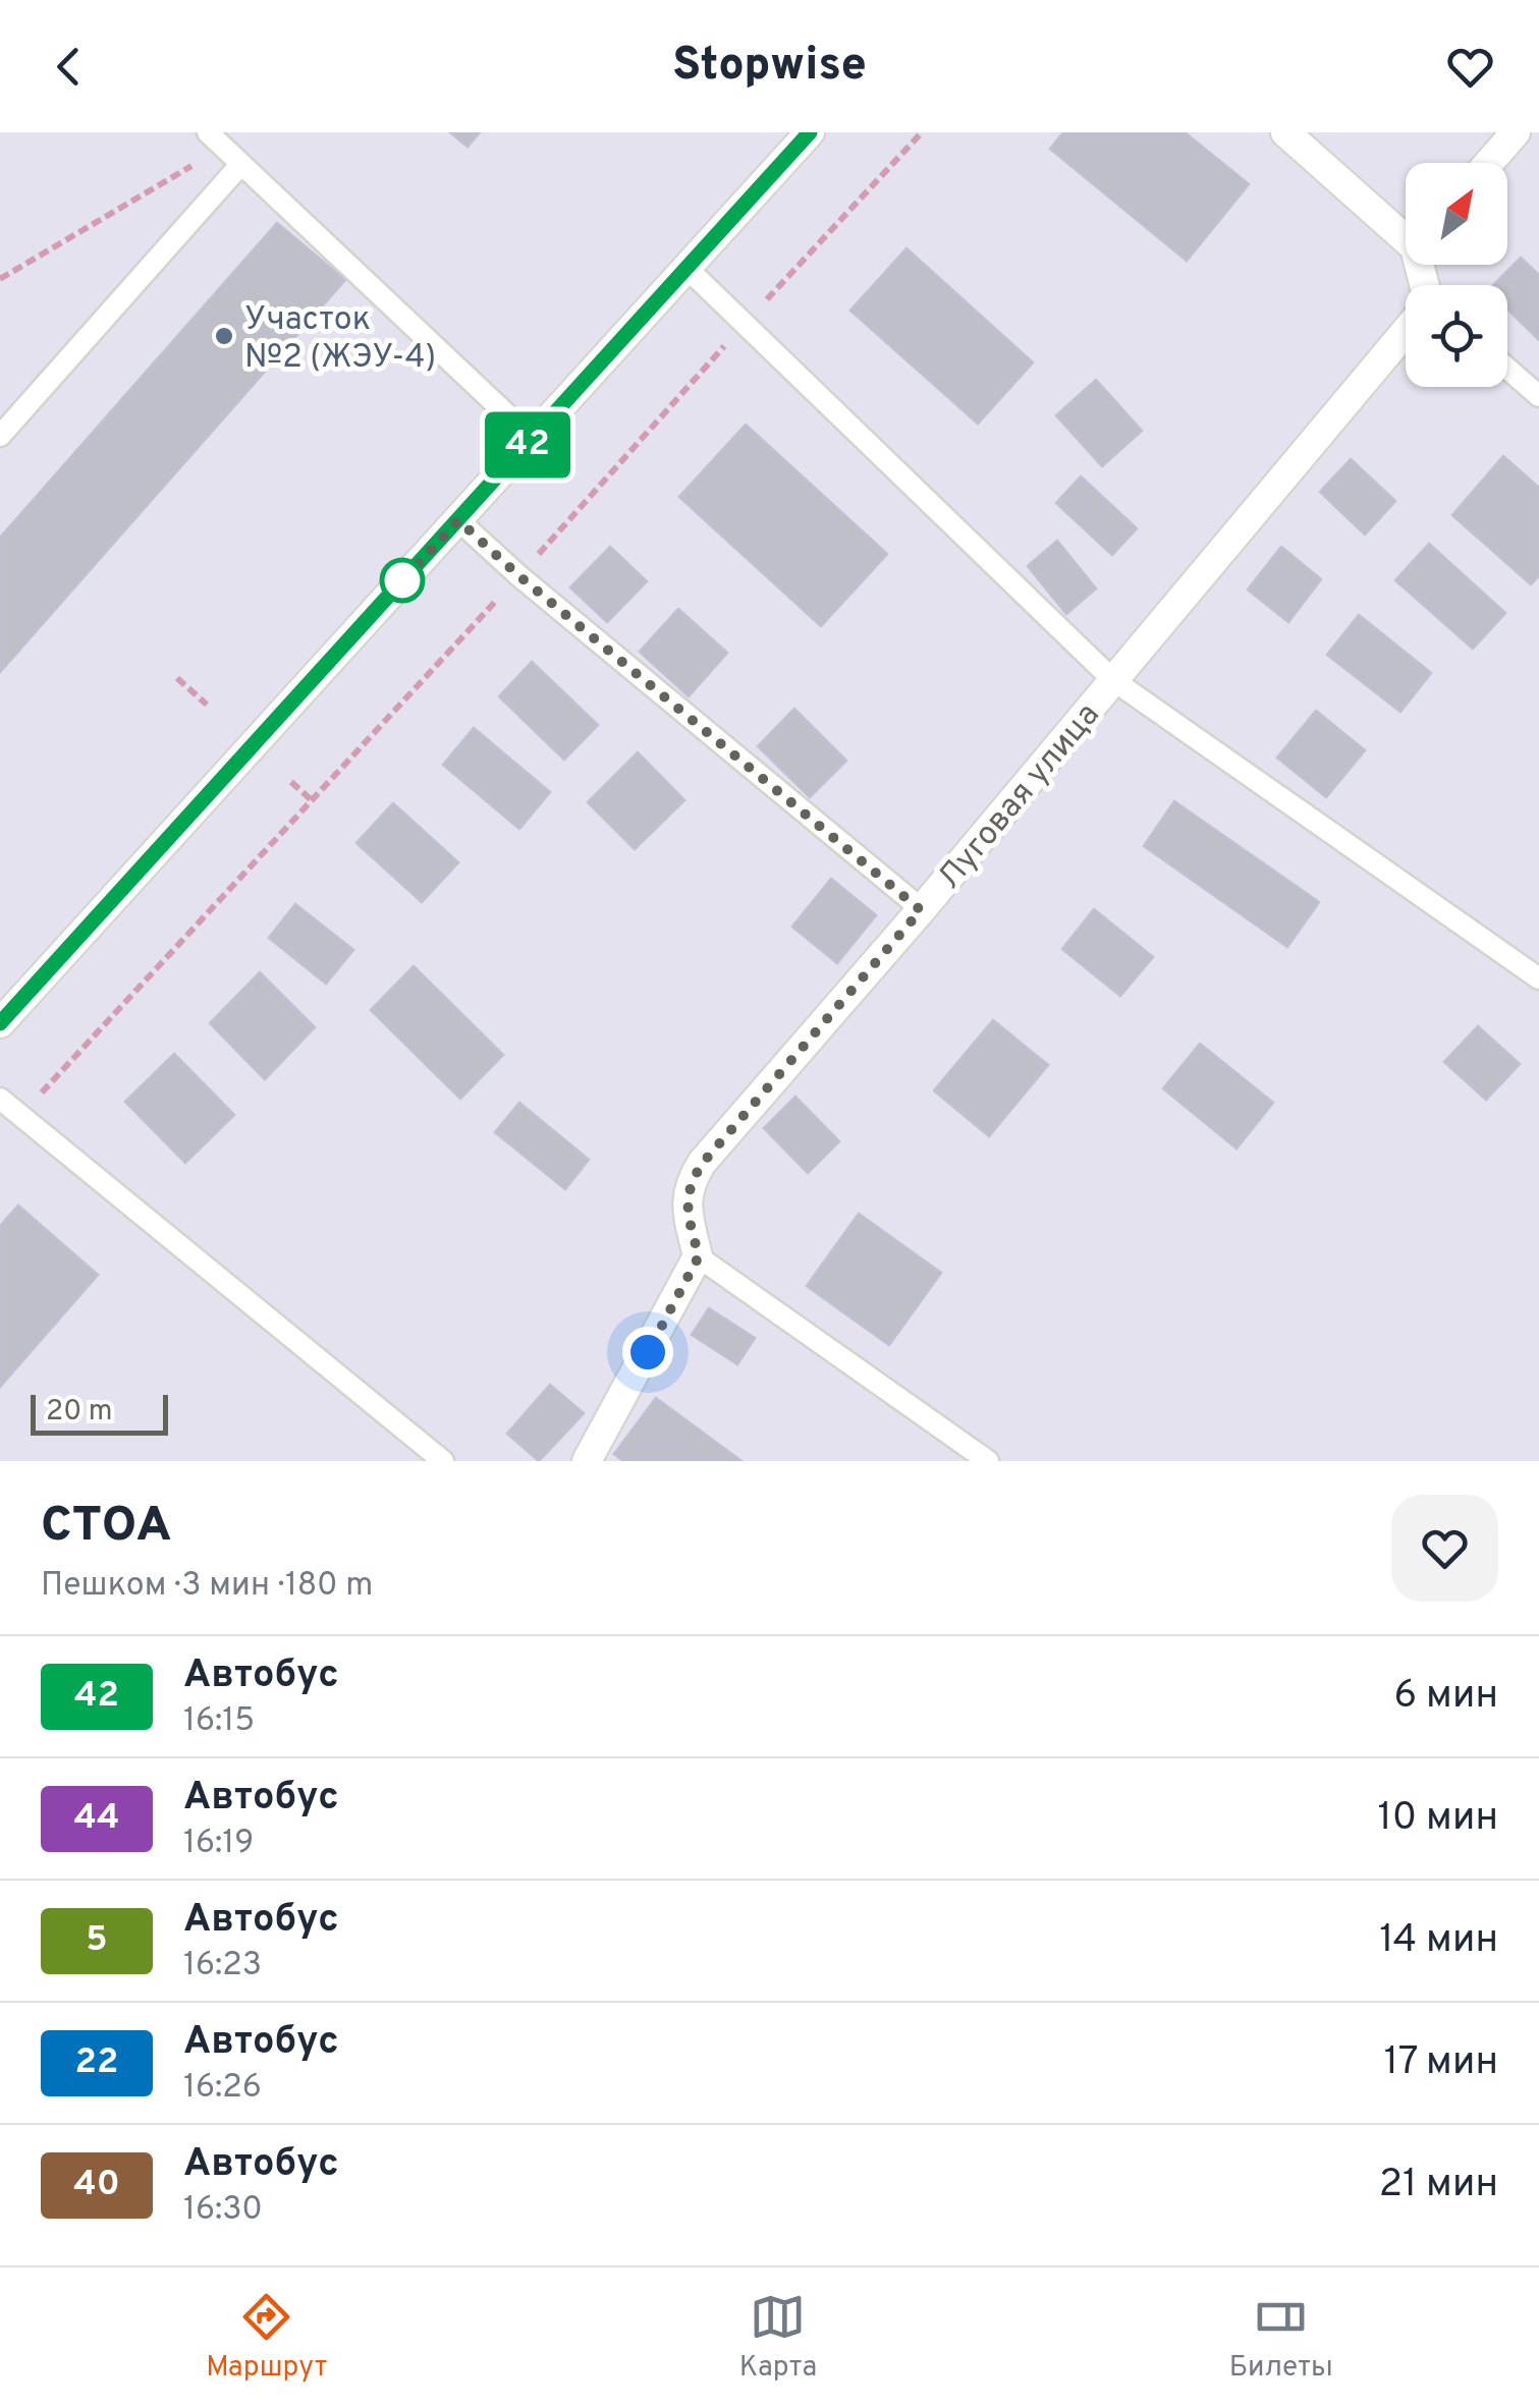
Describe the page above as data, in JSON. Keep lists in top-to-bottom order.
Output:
{
  "streets": {
    "street": ["Луговая улица"]
  },
  "places": ["Участок №2 (ЖЭУ-4)"],
  "lines": ["bus line 42"],
  "scale_bar": "20 m",
  "north": "top right",
  "page": {
    "header": "Stopwise",
    "on_map": "42",
    "scale": "20 m",
    "heading": ["СТОА", "Пешком · 3 мин · 180 m"],
    "list": [
      {
        "mark": "42",
        "name": "Автобус",
        "note": "16:15",
        "value": "6 мин"
      },
      {
        "mark": "44",
        "name": "Автобус",
        "note": "16:19",
        "value": "10 мин"
      },
      {
        "mark": "5",
        "name": "Автобус",
        "note": "16:23",
        "value": "14 мин"
      },
      {
        "mark": "22",
        "name": "Автобус",
        "note": "16:26",
        "value": "17 мин"
      },
      {
        "mark": "40",
        "name": "Автобус",
        "note": "16:30",
        "value": "21 мин"
      }
    ],
    "tabs": ["Маршрут", "Карта", "Билеты"]
  }
}
